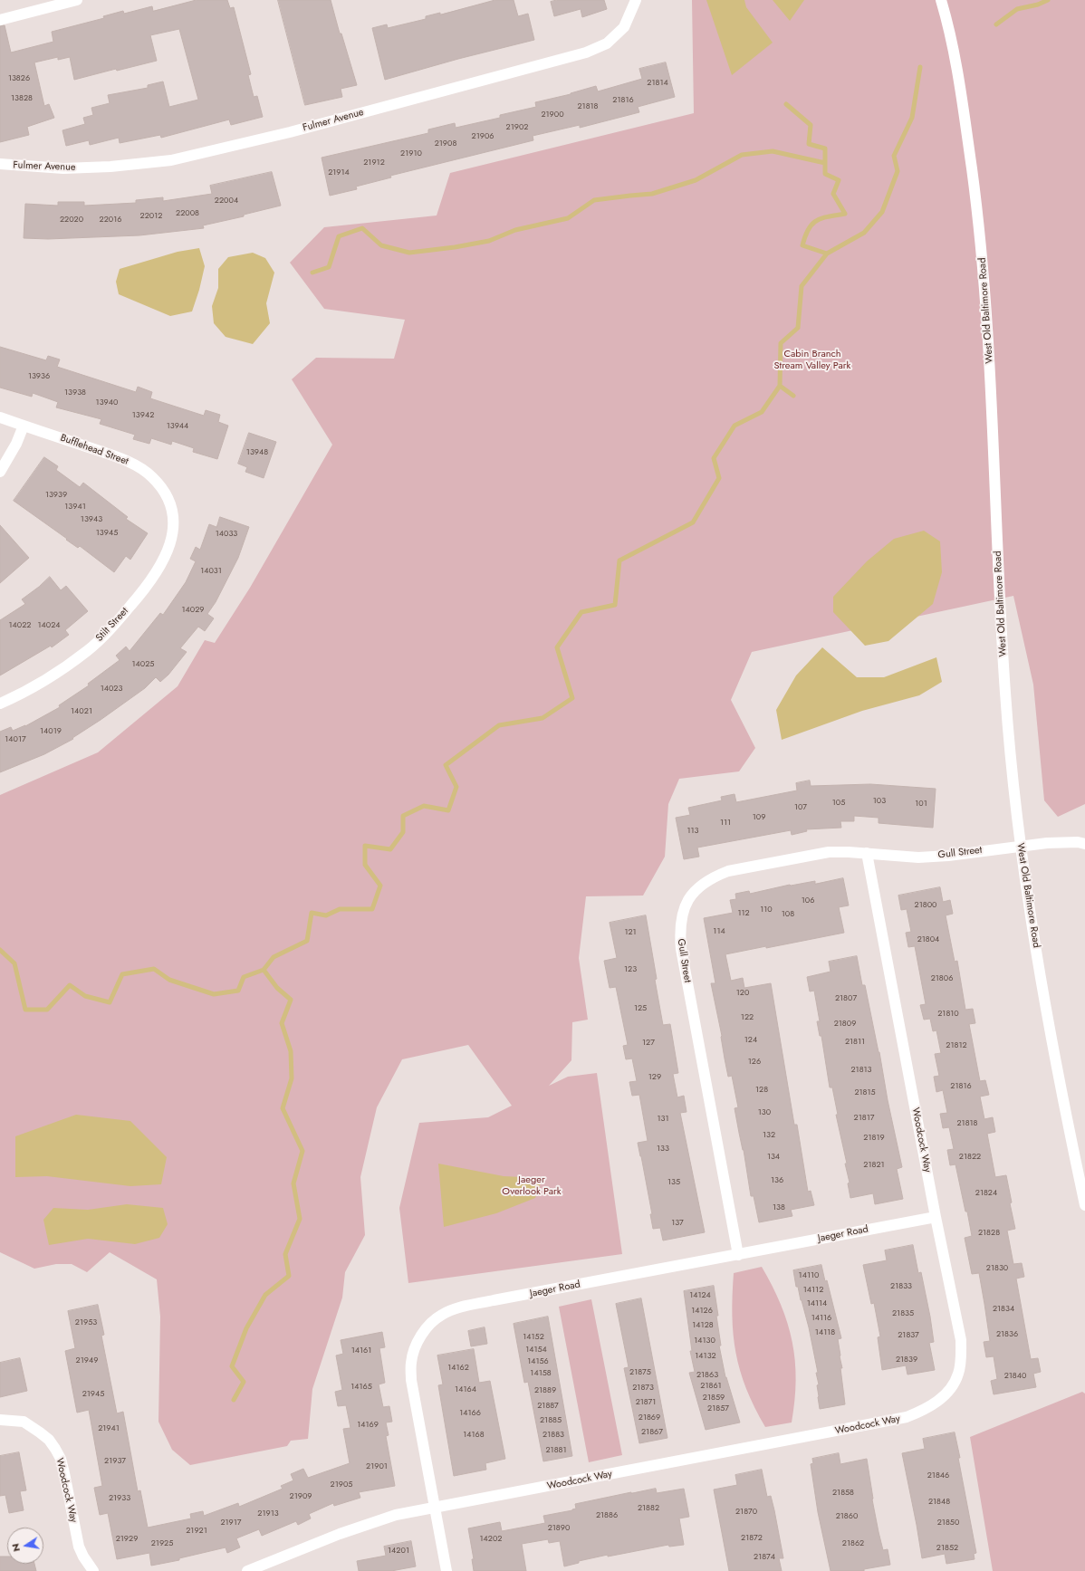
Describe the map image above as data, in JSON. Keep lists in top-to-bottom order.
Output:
{
  "streets": {
    "street": [
      "Fulmer Avenue",
      "West Old Baltimore Road",
      "Bufflehead Street",
      "Stilt Street",
      "Gull Street",
      "Woodcock Way",
      "Jaeger Road"
    ]
  },
  "crossings": [
    ["West Old Baltimore Road", "Gull Street"],
    ["Bufflehead Street", "Stilt Street"],
    ["Gull Street", "Woodcock Way"],
    ["Gull Street", "Jaeger Road"],
    ["Woodcock Way", "Jaeger Road"]
  ],
  "parks": ["Cabin Branch Stream Valley Park", "Jaeger Overlook Park"],
  "house_numbers": [
    "13826",
    "21814",
    "13828",
    "21816",
    "21818",
    "21900",
    "21902",
    "21906",
    "21908",
    "21910",
    "21912",
    "21914",
    "22004",
    "22008",
    "22012",
    "22020",
    "22016",
    "13936",
    "13938",
    "13940",
    "13942",
    "13944",
    "13948",
    "13939",
    "13941",
    "13943",
    "13945",
    "14033",
    "14031",
    "14029",
    "14022",
    "14024",
    "14025",
    "14023",
    "14021",
    "14019",
    "14017",
    "103",
    "105",
    "101",
    "107",
    "109",
    "111",
    "113",
    "106",
    "21800",
    "110",
    "112",
    "108",
    "114",
    "121",
    "21804",
    "123",
    "21806",
    "120",
    "21807",
    "125",
    "21810",
    "122",
    "21809",
    "124",
    "21811",
    "127",
    "21812",
    "126",
    "21813",
    "129",
    "21816",
    "128",
    "21815",
    "130",
    "21817",
    "131",
    "21818",
    "132",
    "21819",
    "133",
    "134",
    "21822",
    "21821",
    "136",
    "135",
    "21824",
    "138",
    "137",
    "21828",
    "21830",
    "14110",
    "21833",
    "14112",
    "14124",
    "14114",
    "21834",
    "14126",
    "21835",
    "14116",
    "21953",
    "14128",
    "14118",
    "21836",
    "21837",
    "14152",
    "14130",
    "14154",
    "14161",
    "14132",
    "21839",
    "21949",
    "14156",
    "14162",
    "21875",
    "14158",
    "21863",
    "21840",
    "21861",
    "14165",
    "21873",
    "14164",
    "21889",
    "21945",
    "21859",
    "21871",
    "21887",
    "21857",
    "14166",
    "21869",
    "21885",
    "14169",
    "21941",
    "21867",
    "14168",
    "21883",
    "21881",
    "21937",
    "21901",
    "21846",
    "21905",
    "21858",
    "21909",
    "21933",
    "21848",
    "21882",
    "21870",
    "21913",
    "21886",
    "21860",
    "21917",
    "21850",
    "21890",
    "21921",
    "21872",
    "21929",
    "14202",
    "21925",
    "21862",
    "21852",
    "14201",
    "21874"
  ],
  "north": "left"
}
